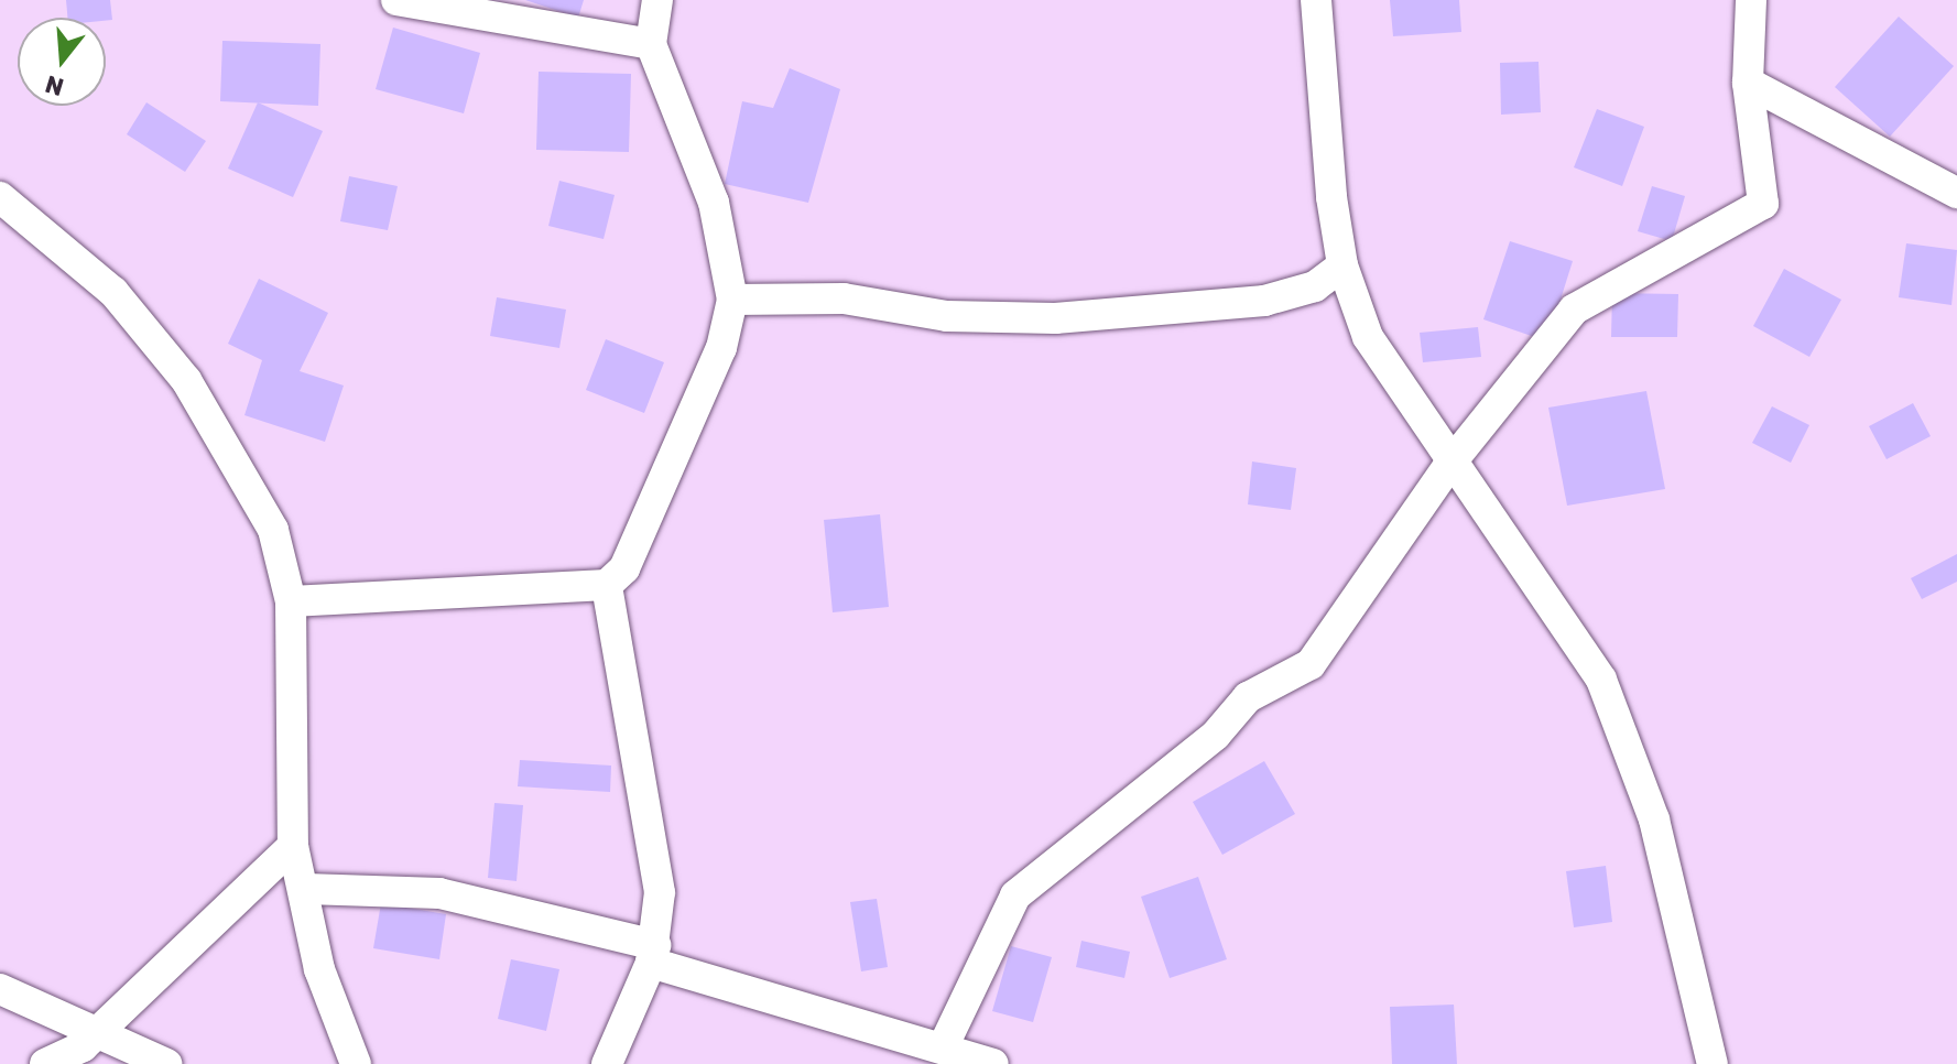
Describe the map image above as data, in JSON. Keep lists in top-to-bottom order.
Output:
{
  "north": "bottom"
}
